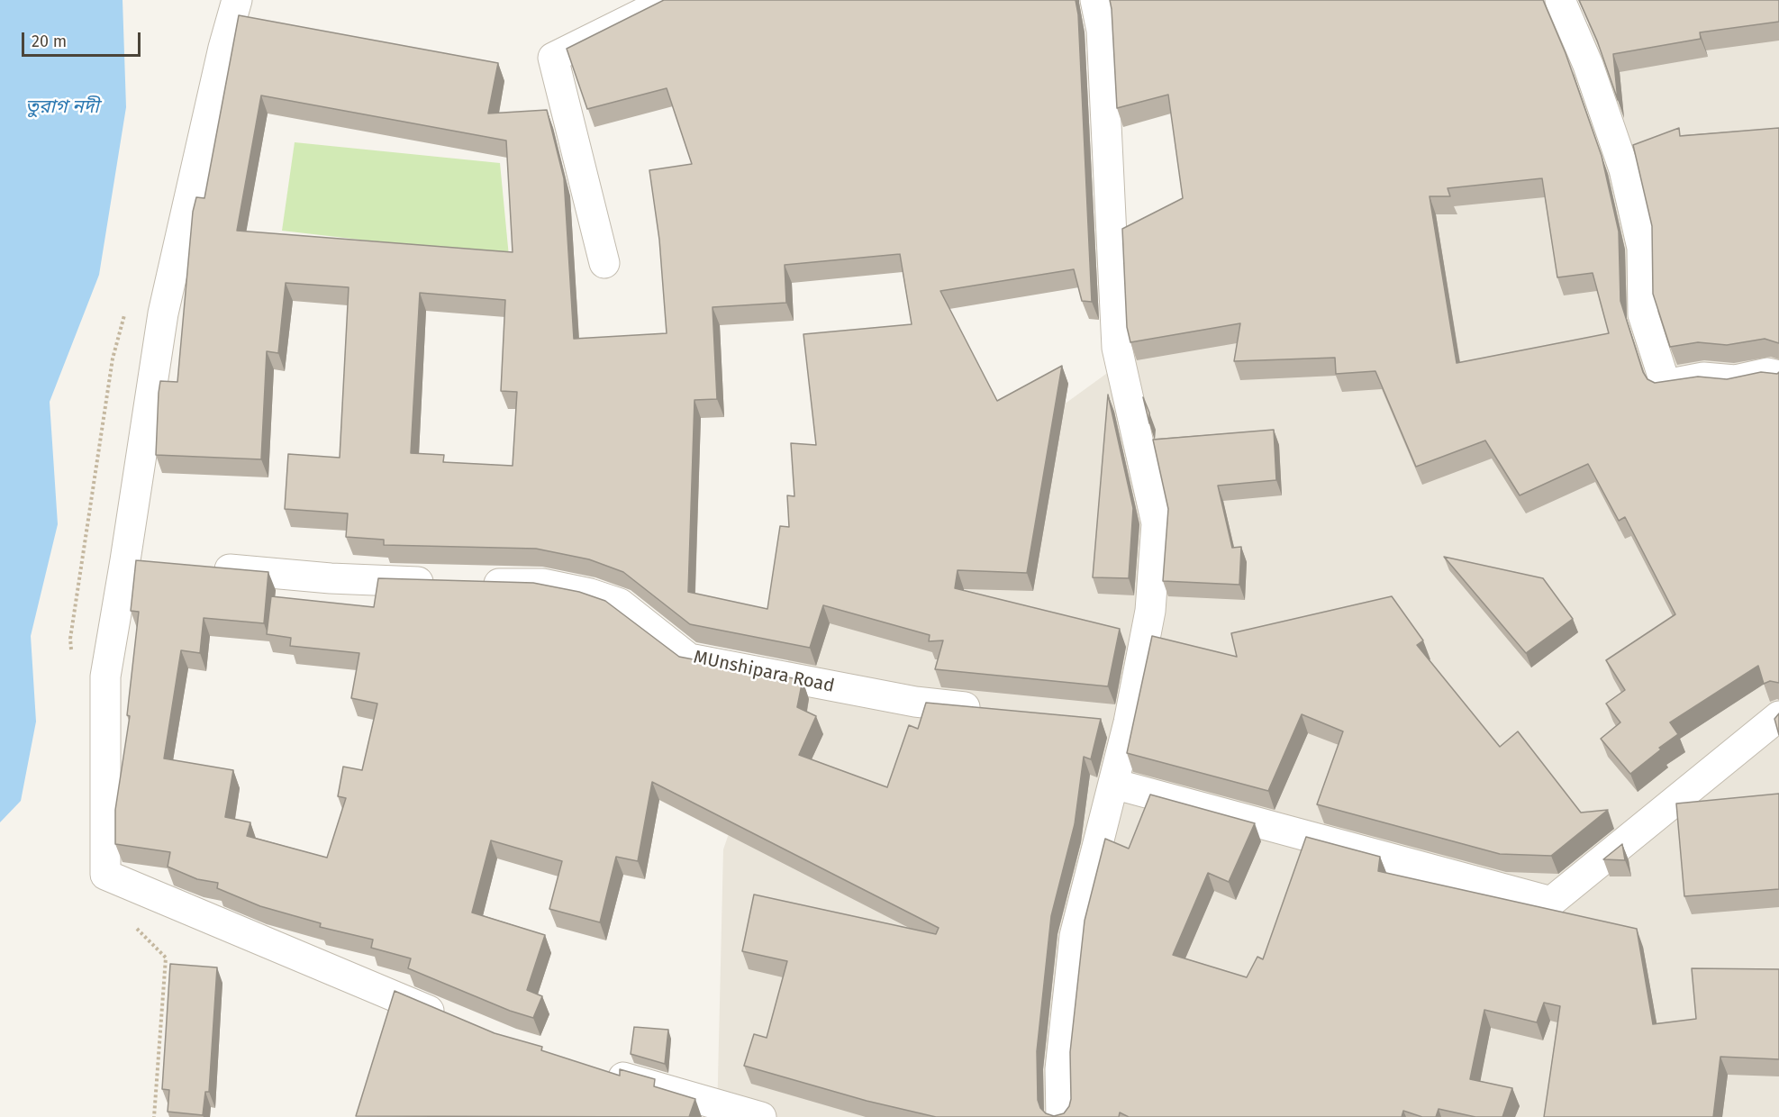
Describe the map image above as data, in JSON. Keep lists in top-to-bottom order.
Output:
{
  "streets": {
    "street": ["MUnshipara Road"]
  },
  "water": ["তুরাগ নদী"],
  "scale_bar": "20 m"
}
